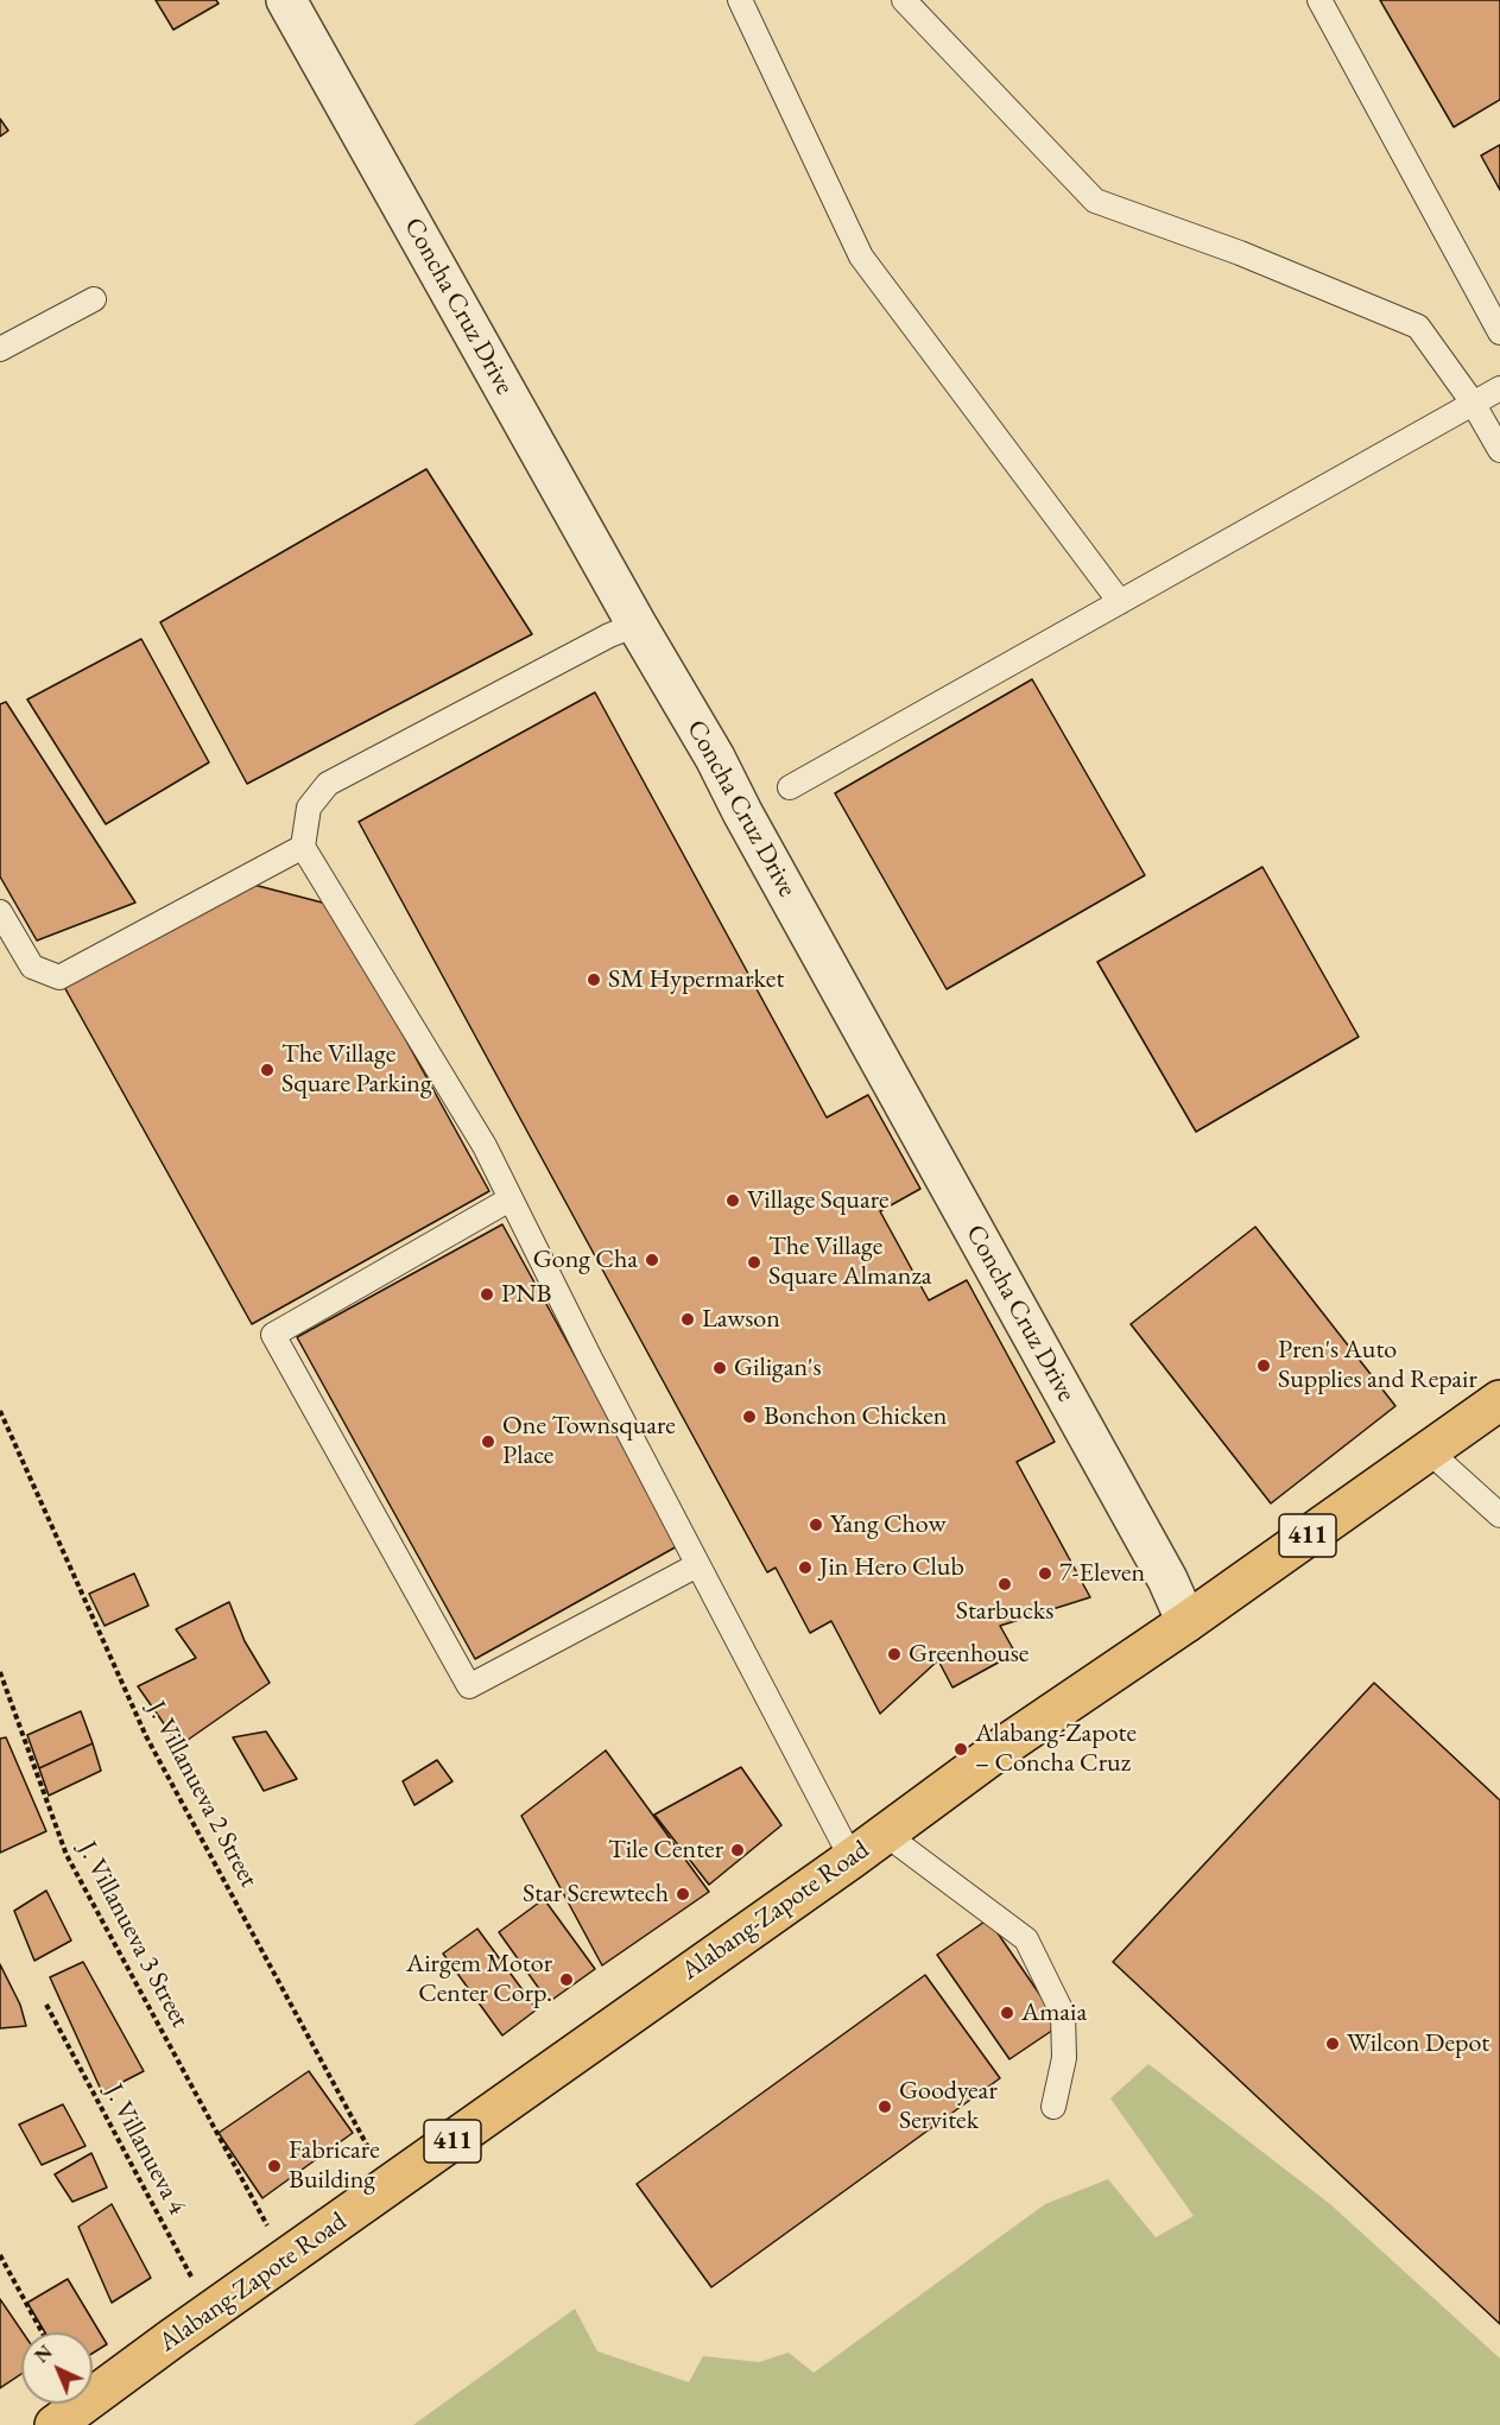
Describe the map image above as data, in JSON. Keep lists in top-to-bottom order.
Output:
{
  "streets": {
    "highway": ["411", "Alabang-Zapote Road"],
    "street": ["Concha Cruz Drive"],
    "path": ["J. Villanueva 2 Street", "J. Villanueva 3 Street", "J. Villanueva 4"]
  },
  "crossings": [
    ["Concha Cruz Drive", "Alabang-Zapote Road"],
    ["J. Villanueva 2 Street", "Alabang-Zapote Road"],
    ["Alabang-Zapote Road", "J. Villanueva 4"]
  ],
  "places": [
    "SM Hypermarket",
    "The Village Square Parking",
    "Village Square",
    "Gong Cha",
    "The Village Square Almanza",
    "PNB",
    "Lawson",
    "Pren's Auto Supplies and Repair",
    "Giligan's",
    "Bonchon Chicken",
    "One Townsquare Place",
    "Yang Chow",
    "Jin Hero Club",
    "7-Eleven",
    "Starbucks",
    "Greenhouse",
    "Alabang-Zapote – Concha Cruz",
    "Tile Center",
    "Star Screwtech",
    "Airgem Motor Center Corp.",
    "Amaia",
    "Wilcon Depot",
    "Goodyear Servitek",
    "Fabricare Building"
  ],
  "north": "top left"
}
